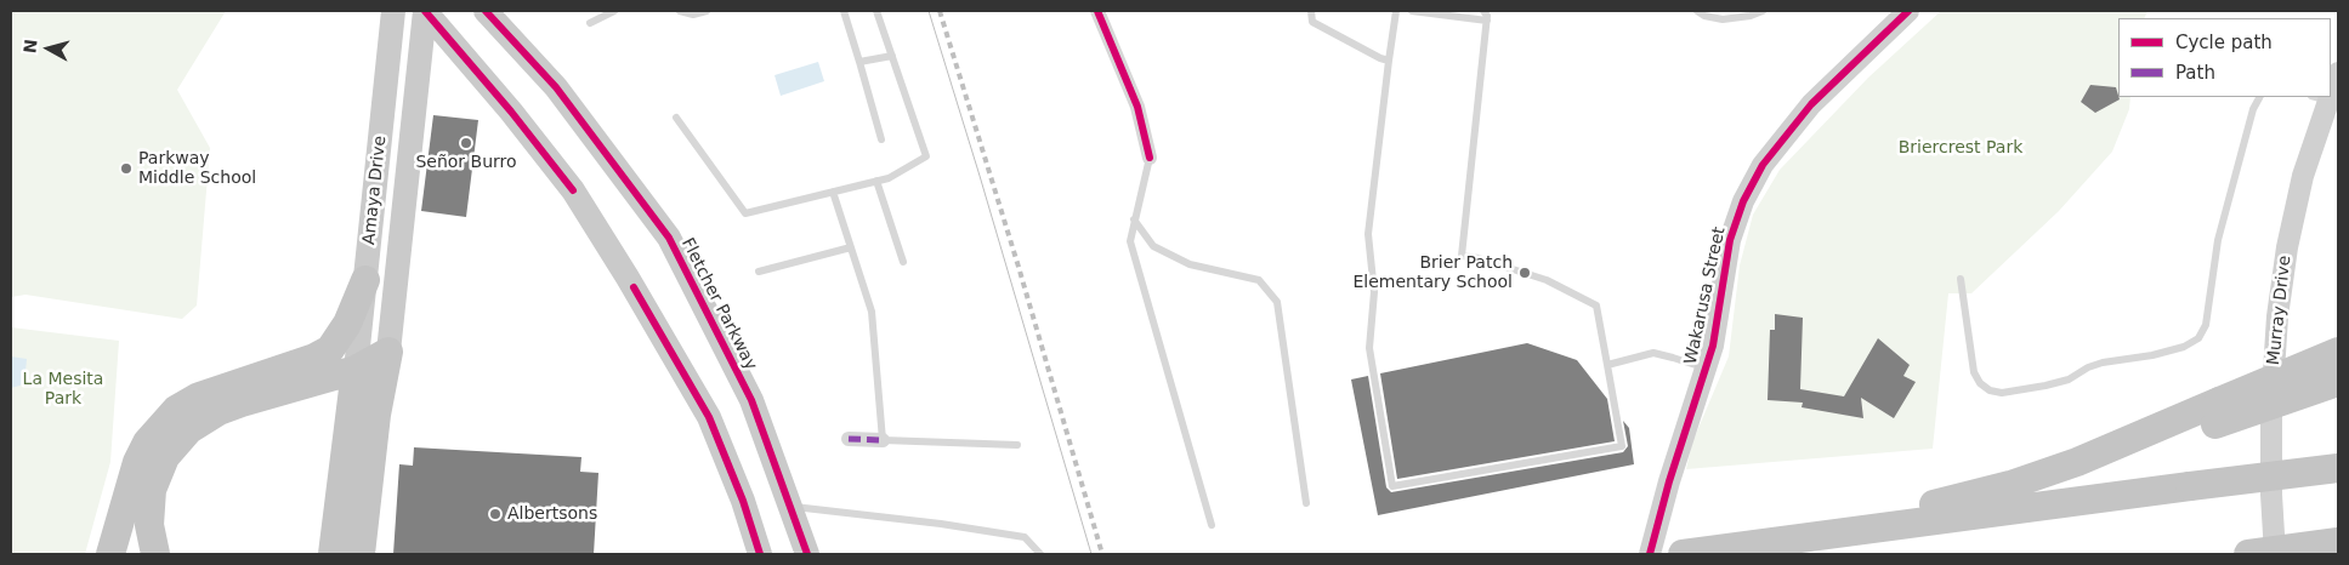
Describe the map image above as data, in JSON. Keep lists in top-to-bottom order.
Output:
{
  "streets": {
    "main road": ["Amaya Drive", "Fletcher Parkway"],
    "street": ["Wakarusa Street", "Murray Drive"]
  },
  "parks": ["Briercrest Park", "La Mesita Park"],
  "places": [
    "Señor Burro",
    "Parkway Middle School",
    "Brier Patch Elementary School",
    "Albertsons"
  ],
  "legend": ["Cycle path", "Path"],
  "north": "left"
}
